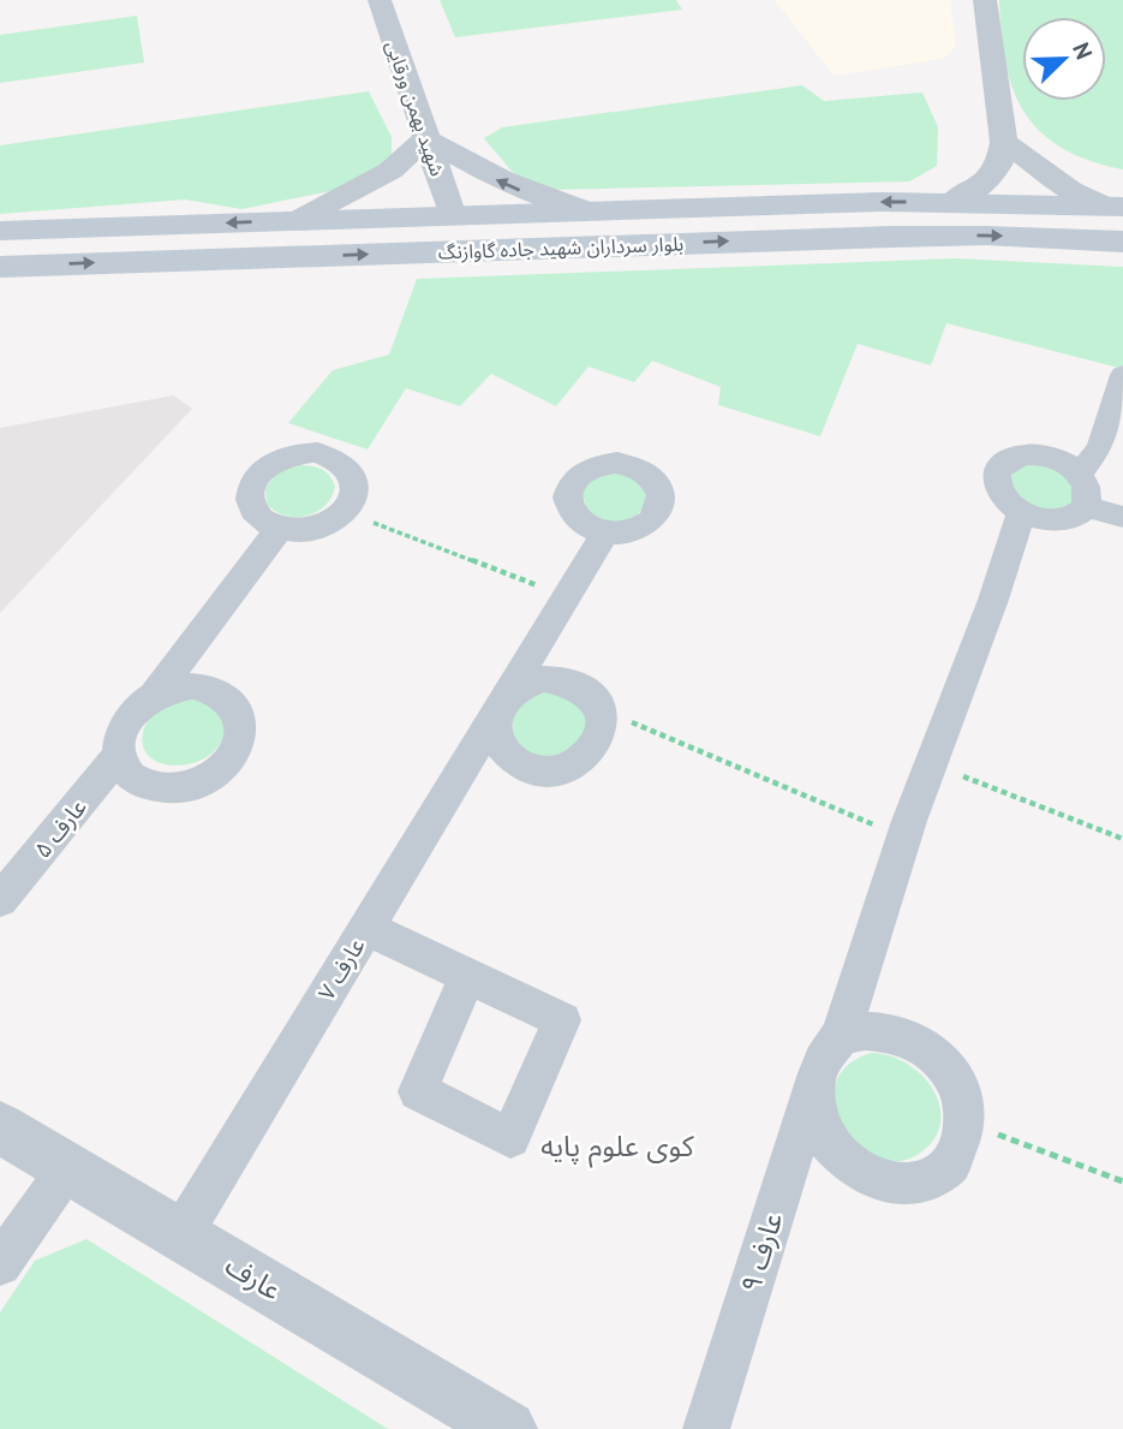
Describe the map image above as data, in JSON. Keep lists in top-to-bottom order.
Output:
{
  "streets": {
    "main road": ["بلوار سرداران شهید جاده گاوازنگ"],
    "street": [
      "شهید بهمن ورقایی",
      "عارف ۵",
      "عارف ۷",
      "عارف ۹",
      "عارف"
    ]
  },
  "crossings": [
    ["شهید بهمن ورقایی", "بلوار سرداران شهید جاده گاوازنگ"],
    ["عارف ۷", "عارف"]
  ],
  "districts": ["کوی علوم پایه"],
  "north": "top right"
}
